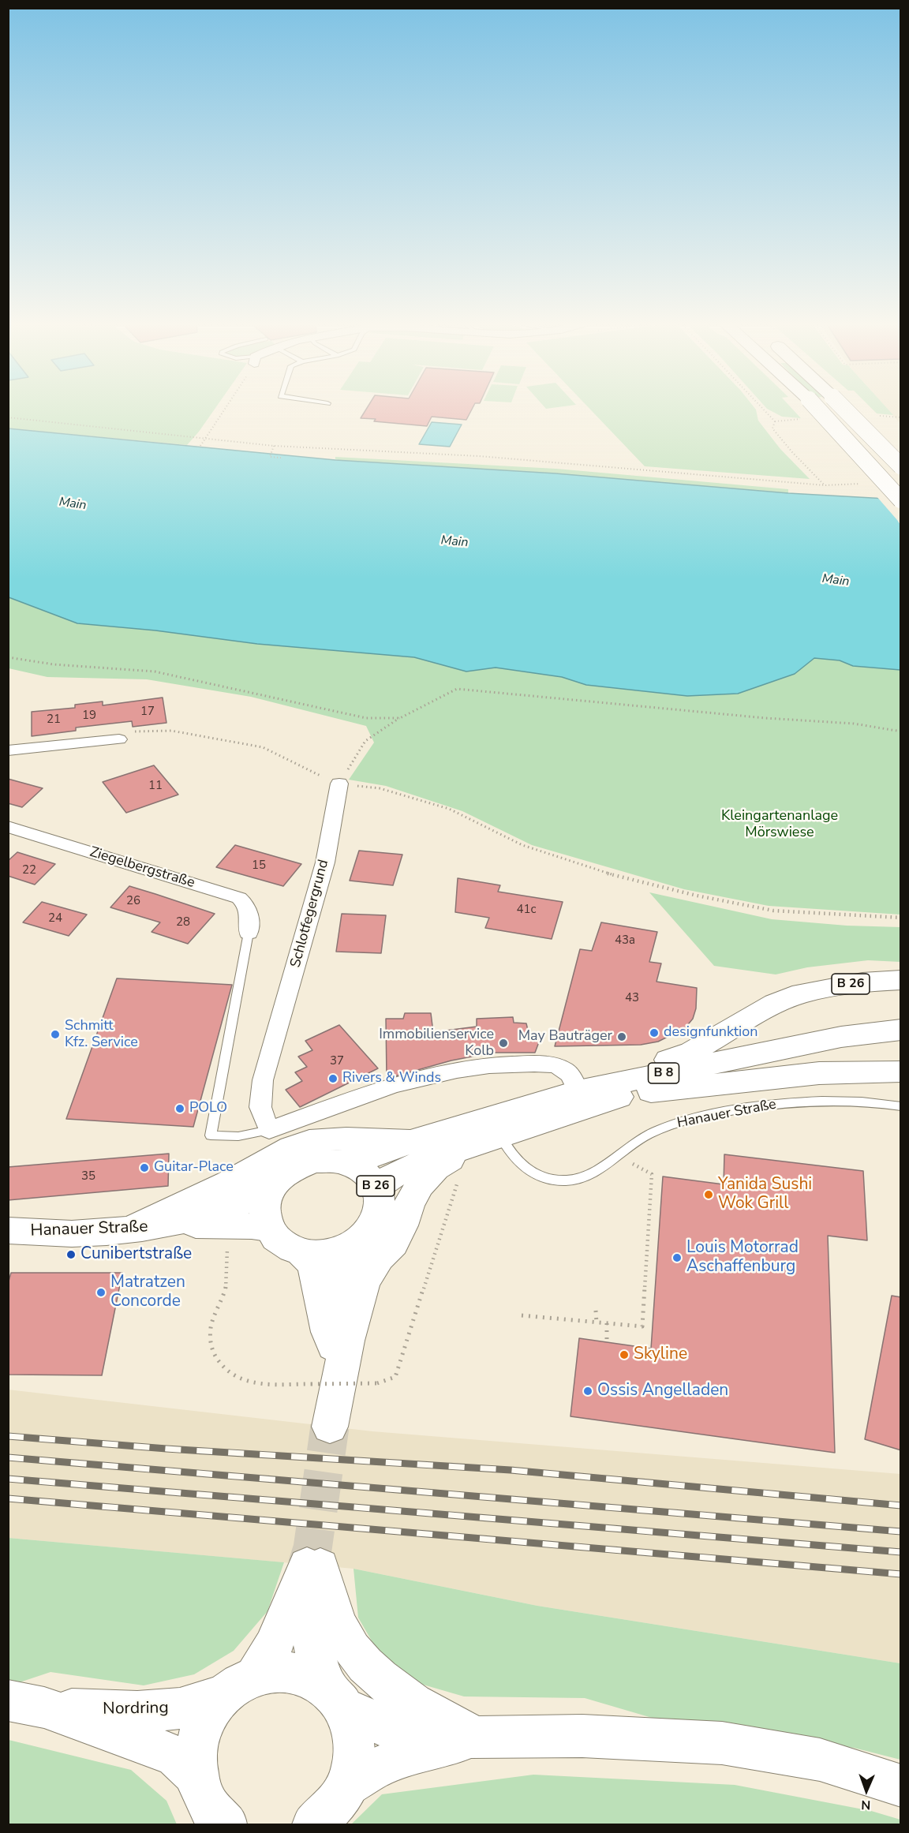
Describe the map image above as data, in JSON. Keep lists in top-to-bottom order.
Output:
{
  "streets": {
    "main road": [
      "B 26",
      "B 8",
      "Hanauer Straße",
      "Nordring"
    ],
    "street": ["Ziegelbergstraße", "Schlotfegergrund"]
  },
  "crossings": [
    ["B 26", "B 8"],
    ["B 26", "Hanauer Straße"]
  ],
  "water": ["Main"],
  "parks": ["Kleingartenanlage Mörswiese"],
  "places": [
    "designfunktion",
    "Schmitt Kfz. Service",
    "May Bauträger",
    "Immobilienservice Kolb",
    "Rivers & Winds",
    "POLO",
    "Guitar-Place",
    "Yanida Sushi Wok Grill",
    "Cunibertstraße",
    "Louis Motorrad Aschaffenburg",
    "Matratzen Concorde",
    "Skyline",
    "Ossis Angelladen"
  ],
  "house_numbers": [
    "17",
    "19",
    "21",
    "11",
    "15",
    "22",
    "26",
    "41c",
    "24",
    "28",
    "43a",
    "43",
    "37",
    "35"
  ],
  "north": "bottom"
}
